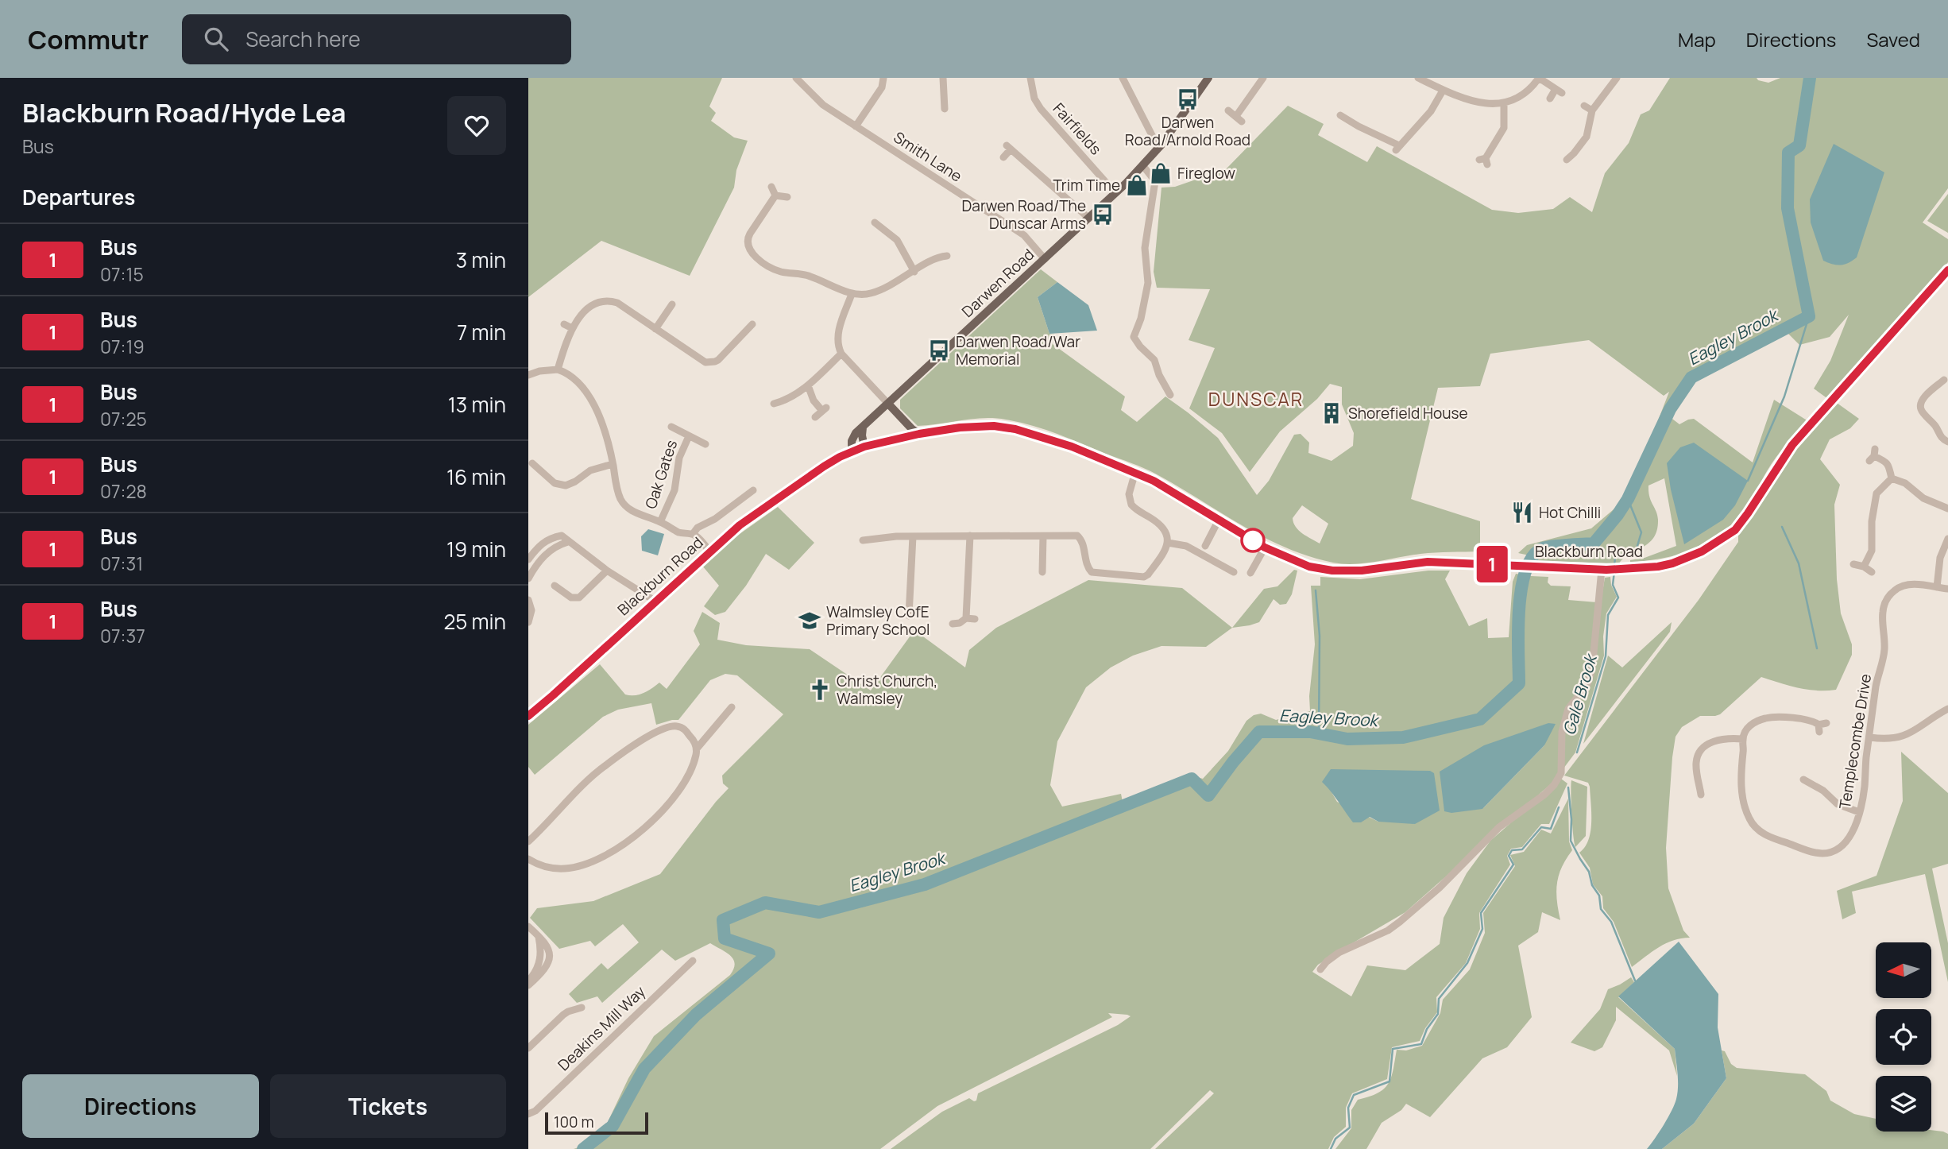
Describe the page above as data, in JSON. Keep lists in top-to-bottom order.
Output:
{
  "streets": {
    "highway": ["Blackburn Road"],
    "main road": ["Darwen Road"],
    "street": [
      "Fairfields",
      "Smith Lane",
      "Oak Gates",
      "Templecombe Drive",
      "Deakins Mill Way"
    ]
  },
  "crossings": [
    ["Fairfields", "Darwen Road"],
    ["Smith Lane", "Darwen Road"],
    ["Darwen Road", "Blackburn Road"]
  ],
  "districts": ["DUNSCAR"],
  "water": ["Eagley Brook", "Gale Brook"],
  "places": {
    "bus stop": ["Darwen Road/Arnold Road", "Darwen Road/The Dunscar Arms", "Darwen Road/War Memorial"],
    "shop": ["Fireglow", "Trim Time"],
    "building": ["Shorefield House"],
    "restaurant": ["Hot Chilli"],
    "school or university": ["Walmsley CofE Primary School"],
    "church": ["Christ Church, Walmsley"]
  },
  "lines": ["bus line 1"],
  "scale_bar": "100 m",
  "north": "left",
  "page": {
    "header": "Commutr",
    "search": "Search here",
    "nav": ["Map", "Directions", "Saved"],
    "heading": [
      ["Blackburn Road/Hyde Lea", "Bus"],
      "Departures"
    ],
    "on_map": "1",
    "list": [
      {
        "mark": "1",
        "name": "Bus",
        "note": "07:15",
        "value": "3 min"
      },
      {
        "mark": "1",
        "name": "Bus",
        "note": "07:19",
        "value": "7 min"
      },
      {
        "mark": "1",
        "name": "Bus",
        "note": "07:25",
        "value": "13 min"
      },
      {
        "mark": "1",
        "name": "Bus",
        "note": "07:28",
        "value": "16 min"
      },
      {
        "mark": "1",
        "name": "Bus",
        "note": "07:31",
        "value": "19 min"
      },
      {
        "mark": "1",
        "name": "Bus",
        "note": "07:37",
        "value": "25 min"
      }
    ],
    "buttons": ["Directions", "Tickets"],
    "scale": "100 m"
  }
}
